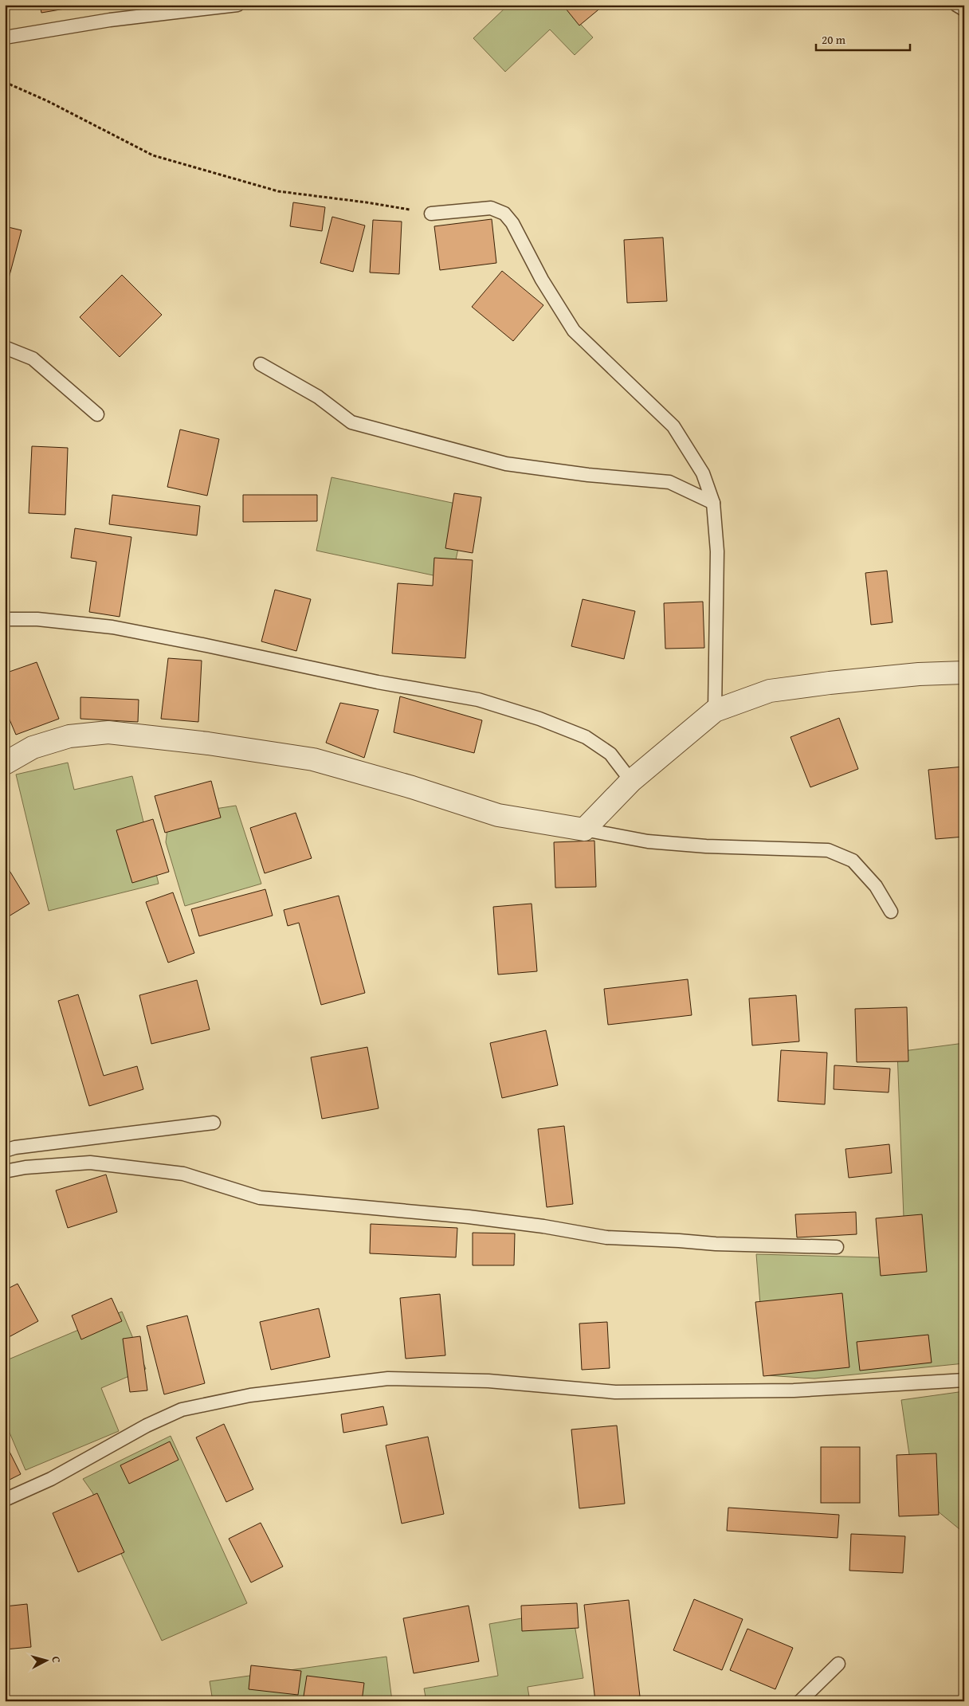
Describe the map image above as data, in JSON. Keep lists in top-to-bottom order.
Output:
{
  "scale_bar": "20 m",
  "north": "right"
}
